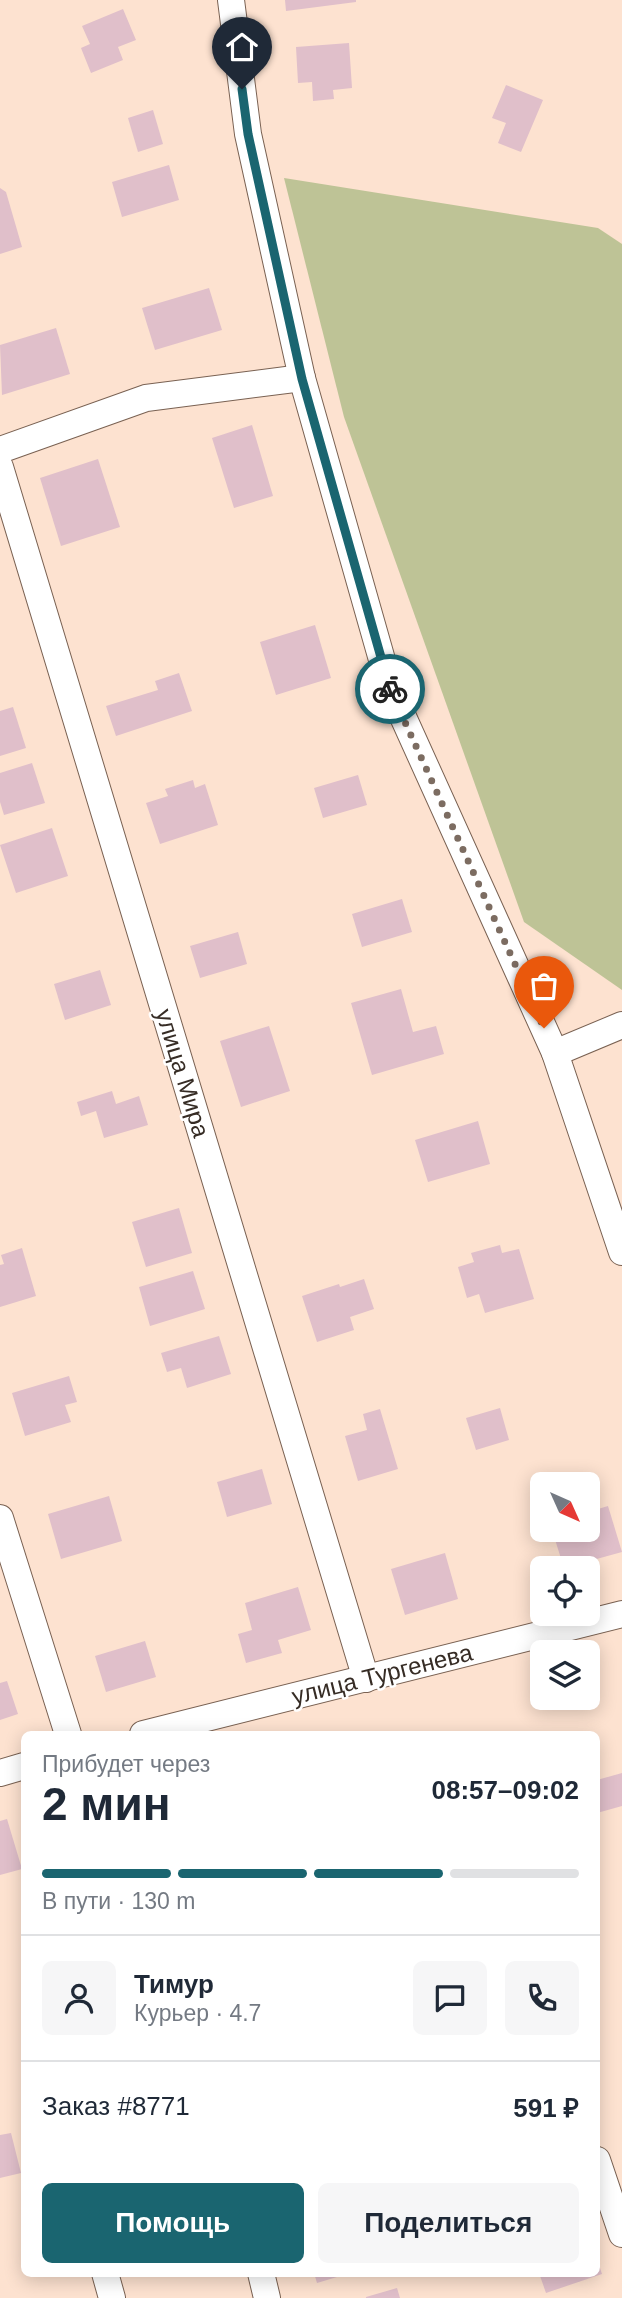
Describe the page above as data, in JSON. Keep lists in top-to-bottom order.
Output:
{
  "streets": {
    "street": ["улица Мира", "улица Тургенева"]
  },
  "crossings": [
    ["улица Мира", "улица Тургенева"]
  ],
  "north": "bottom right",
  "page": {
    "heading": ["2 мин", "Прибудет через", "08:57–09:02"],
    "panel": [
      "Тимур",
      "Курьер · 4.7",
      "Заказ #8771",
      "591 ₽"
    ],
    "bar": "В пути · 130 m",
    "buttons": ["Помощь", "Поделиться"]
  }
}
